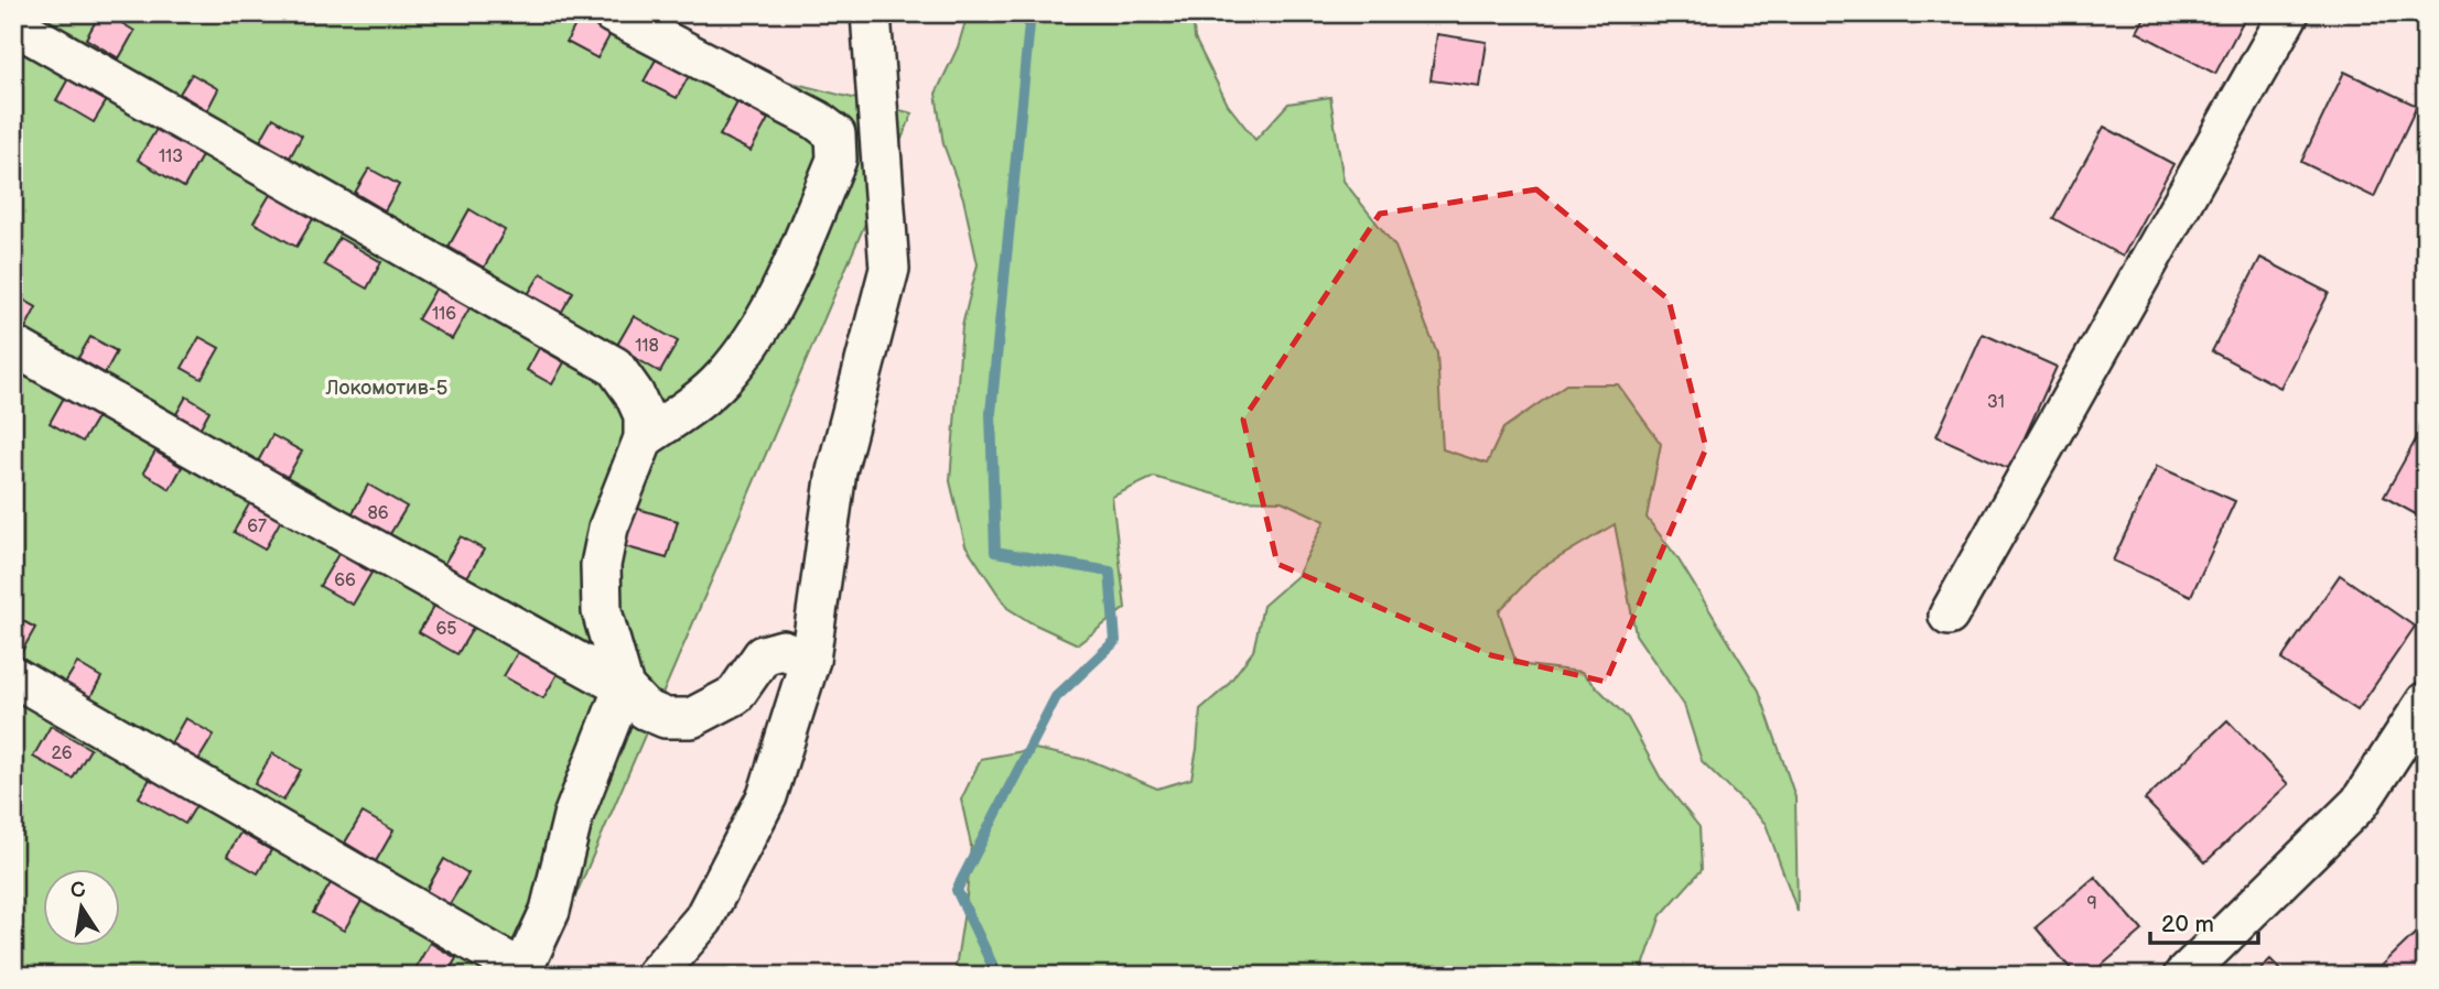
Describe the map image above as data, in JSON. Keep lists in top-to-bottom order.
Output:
{
  "parks": ["Локомотив-5"],
  "house_numbers": [
    "113",
    "116",
    "118",
    "31",
    "86",
    "67",
    "66",
    "65",
    "26",
    "9"
  ],
  "scale_bar": "20 m",
  "north": "top"
}
